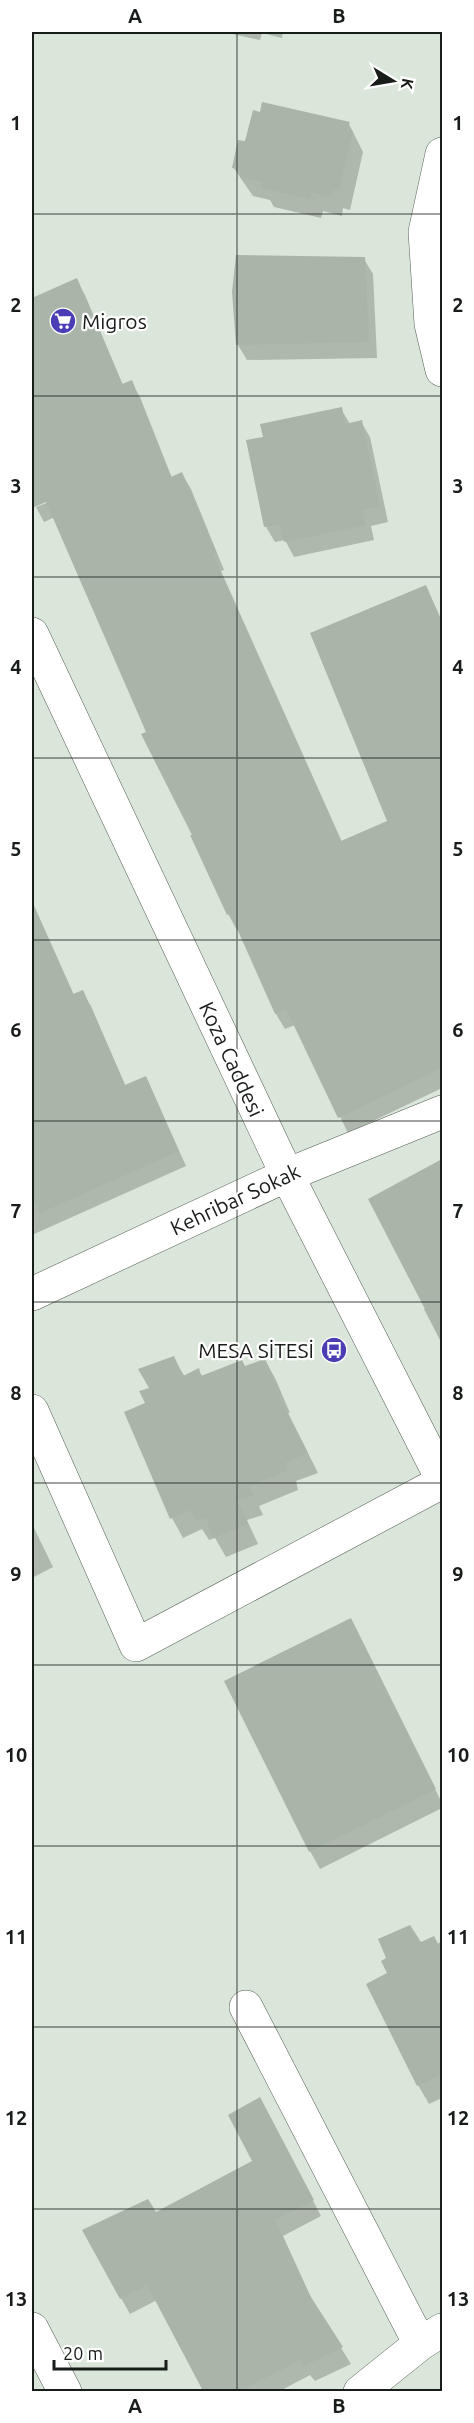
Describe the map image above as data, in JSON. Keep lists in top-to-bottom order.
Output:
{
  "streets": {
    "street": ["Koza Caddesi", "Kehribar Sokak"]
  },
  "crossings": [
    ["Koza Caddesi", "Kehribar Sokak"]
  ],
  "places": {
    "supermarket": ["Migros"],
    "bus stop": ["MESA SİTESİ"]
  },
  "scale_bar": "20 m",
  "north": "right",
  "grid": {
    "columns": ["A", "B"],
    "rows": [
      "1",
      "2",
      "3",
      "4",
      "5",
      "6",
      "7",
      "8",
      "9",
      "10",
      "11",
      "12",
      "13"
    ]
  }
}
